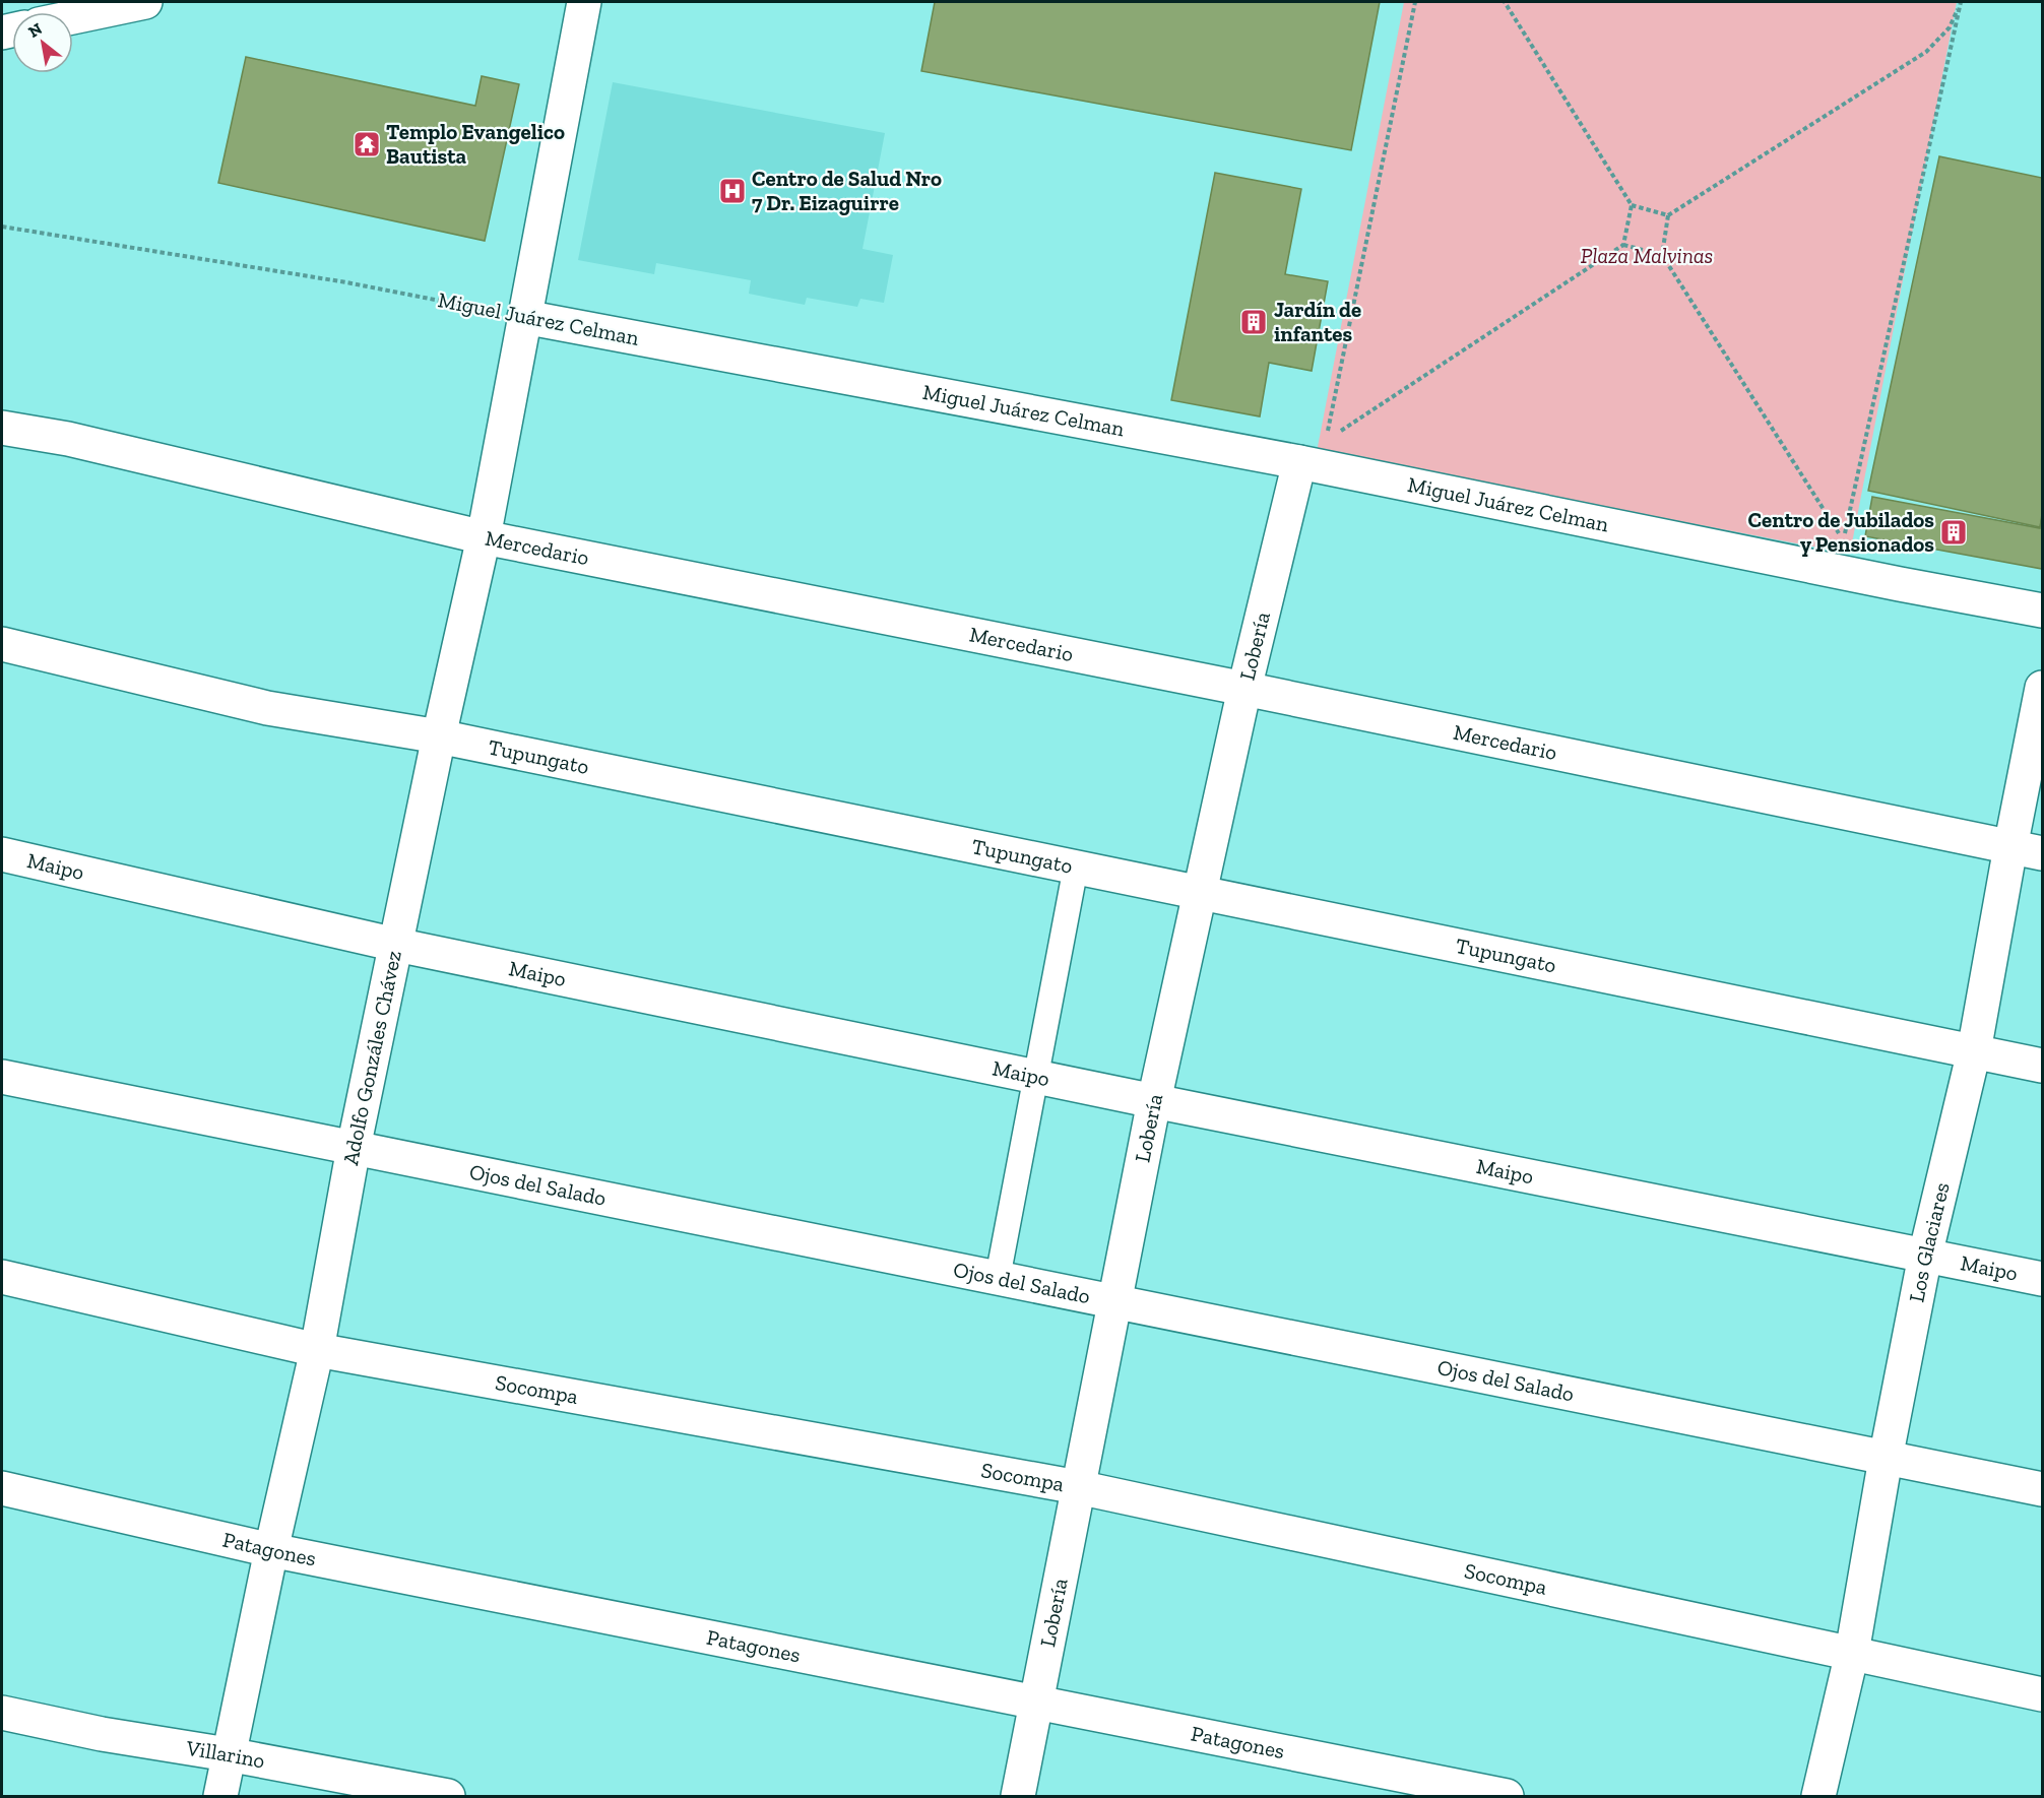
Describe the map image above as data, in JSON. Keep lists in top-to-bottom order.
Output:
{
  "streets": {
    "street": [
      "Miguel Juárez Celman",
      "Mercedario",
      "Lobería",
      "Tupungato",
      "Maipo",
      "Adolfo Gonzáles Chávez",
      "Ojos del Salado",
      "Los Glaciares",
      "Socompa",
      "Patagones",
      "Villarino"
    ]
  },
  "crossings": [
    ["Miguel Juárez Celman", "Lobería"],
    ["Miguel Juárez Celman", "Adolfo Gonzáles Chávez"],
    ["Mercedario", "Lobería"],
    ["Mercedario", "Adolfo Gonzáles Chávez"],
    ["Mercedario", "Los Glaciares"],
    ["Lobería", "Tupungato"],
    ["Lobería", "Maipo"],
    ["Lobería", "Ojos del Salado"],
    ["Lobería", "Socompa"],
    ["Lobería", "Patagones"],
    ["Tupungato", "Adolfo Gonzáles Chávez"],
    ["Tupungato", "Los Glaciares"],
    ["Maipo", "Adolfo Gonzáles Chávez"],
    ["Maipo", "Los Glaciares"],
    ["Adolfo Gonzáles Chávez", "Ojos del Salado"],
    ["Adolfo Gonzáles Chávez", "Socompa"],
    ["Adolfo Gonzáles Chávez", "Patagones"],
    ["Adolfo Gonzáles Chávez", "Villarino"],
    ["Ojos del Salado", "Los Glaciares"],
    ["Los Glaciares", "Socompa"]
  ],
  "parks": ["Plaza Malvinas"],
  "places": {
    "temple": ["Templo Evangelico Bautista"],
    "hospital": ["Centro de Salud Nro 7 Dr. Eizaguirre"],
    "building": ["Jardín de infantes", "Centro de Jubilados y Pensionados"]
  },
  "north": "top left"
}
